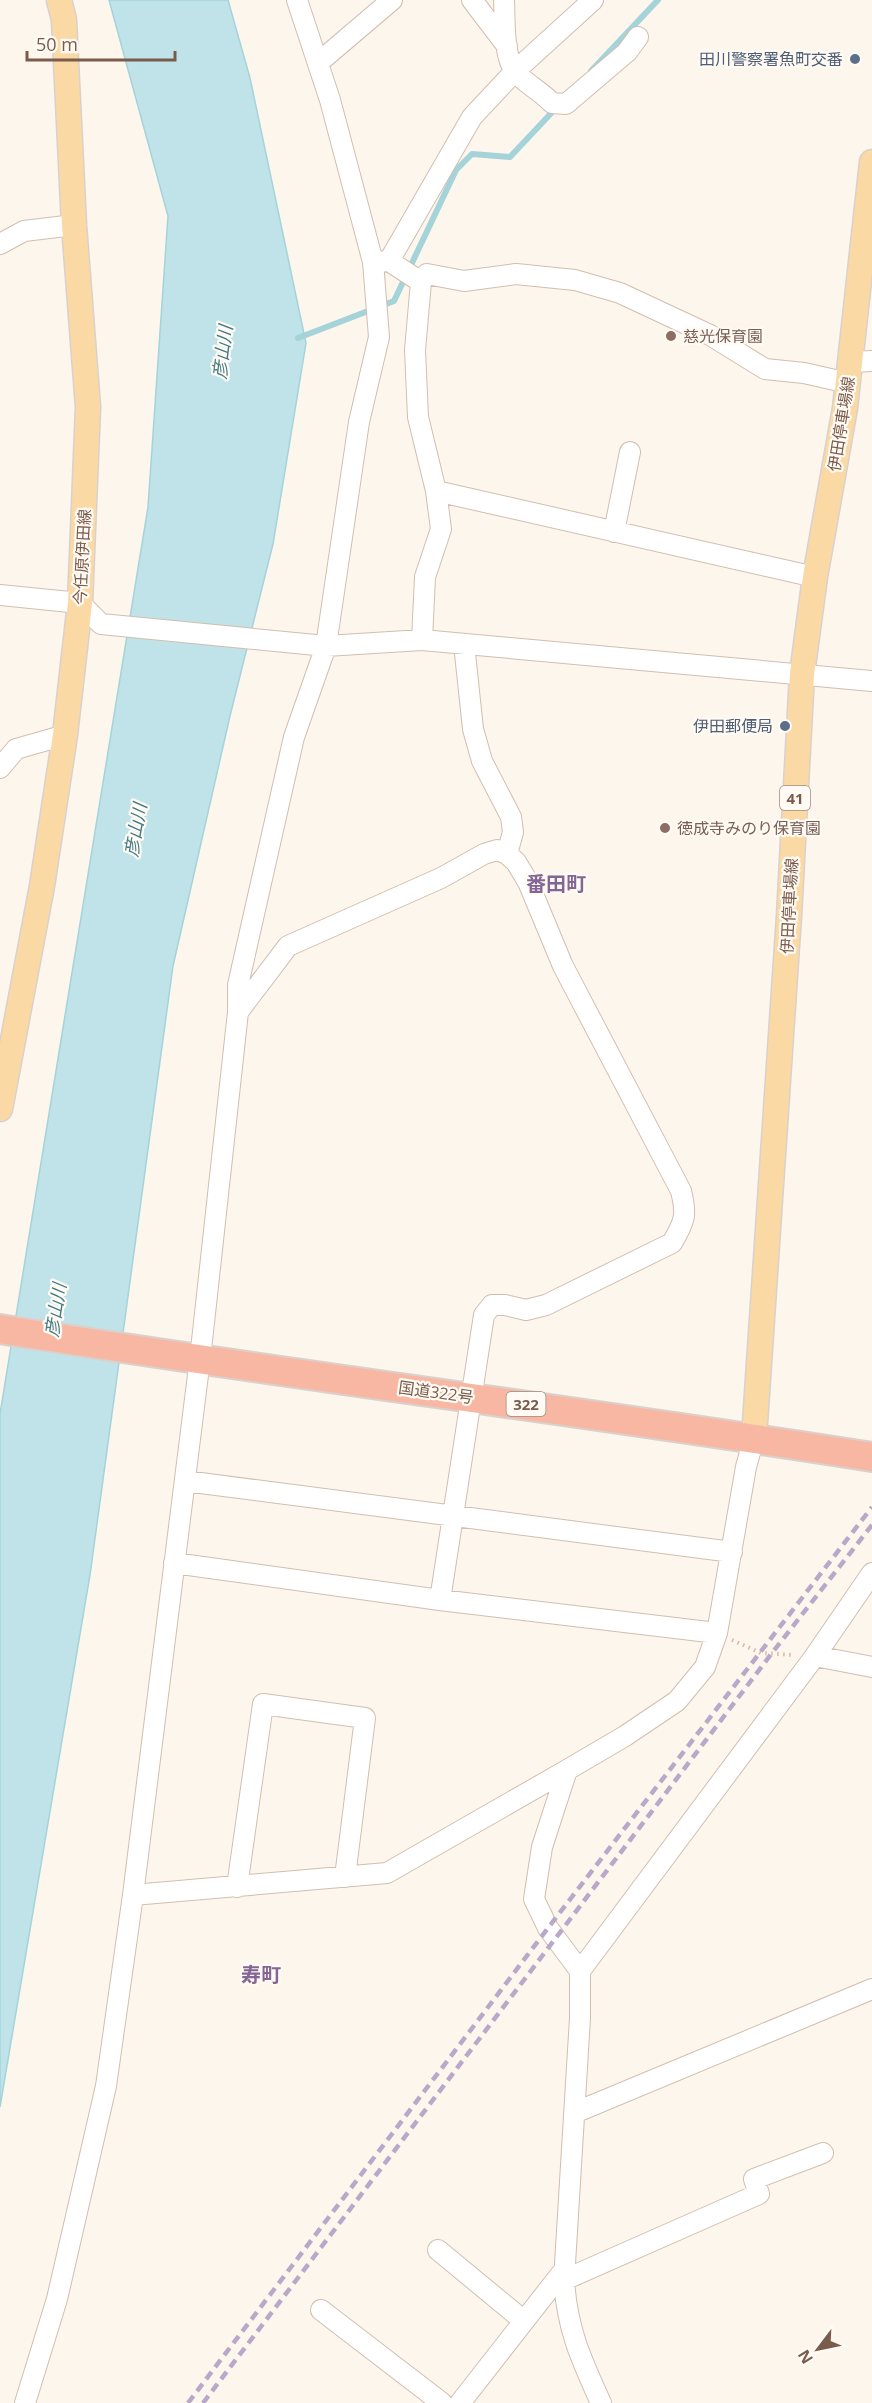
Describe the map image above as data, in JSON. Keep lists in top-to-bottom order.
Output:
{
  "streets": {
    "highway": ["国道322号", "322"],
    "main road": ["伊田停車場線", "今任原伊田線", "41"]
  },
  "crossings": [
    ["伊田停車場線", "国道322号"]
  ],
  "districts": ["番田町", "寿町"],
  "water": ["彦山川"],
  "places": [
    "田川警察署魚町交番",
    "慈光保育園",
    "伊田郵便局",
    "徳成寺みのり保育園"
  ],
  "scale_bar": "50 m",
  "north": "bottom left"
}
